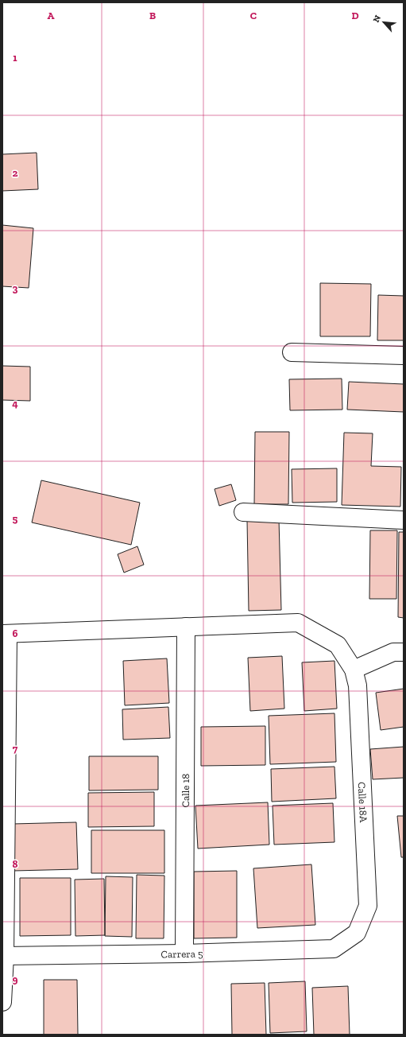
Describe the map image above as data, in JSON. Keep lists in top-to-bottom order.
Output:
{
  "streets": {
    "street": ["Calle 18", "Calle 18A", "Carrera 5"]
  },
  "crossings": [
    ["Calle 18", "Calle 18A"],
    ["Calle 18", "Carrera 5"],
    ["Calle 18A", "Carrera 5"]
  ],
  "north": "top left",
  "grid": {
    "columns": [
      "A",
      "B",
      "C",
      "D"
    ],
    "rows": [
      "1",
      "2",
      "3",
      "4",
      "5",
      "6",
      "7",
      "8",
      "9"
    ]
  }
}
